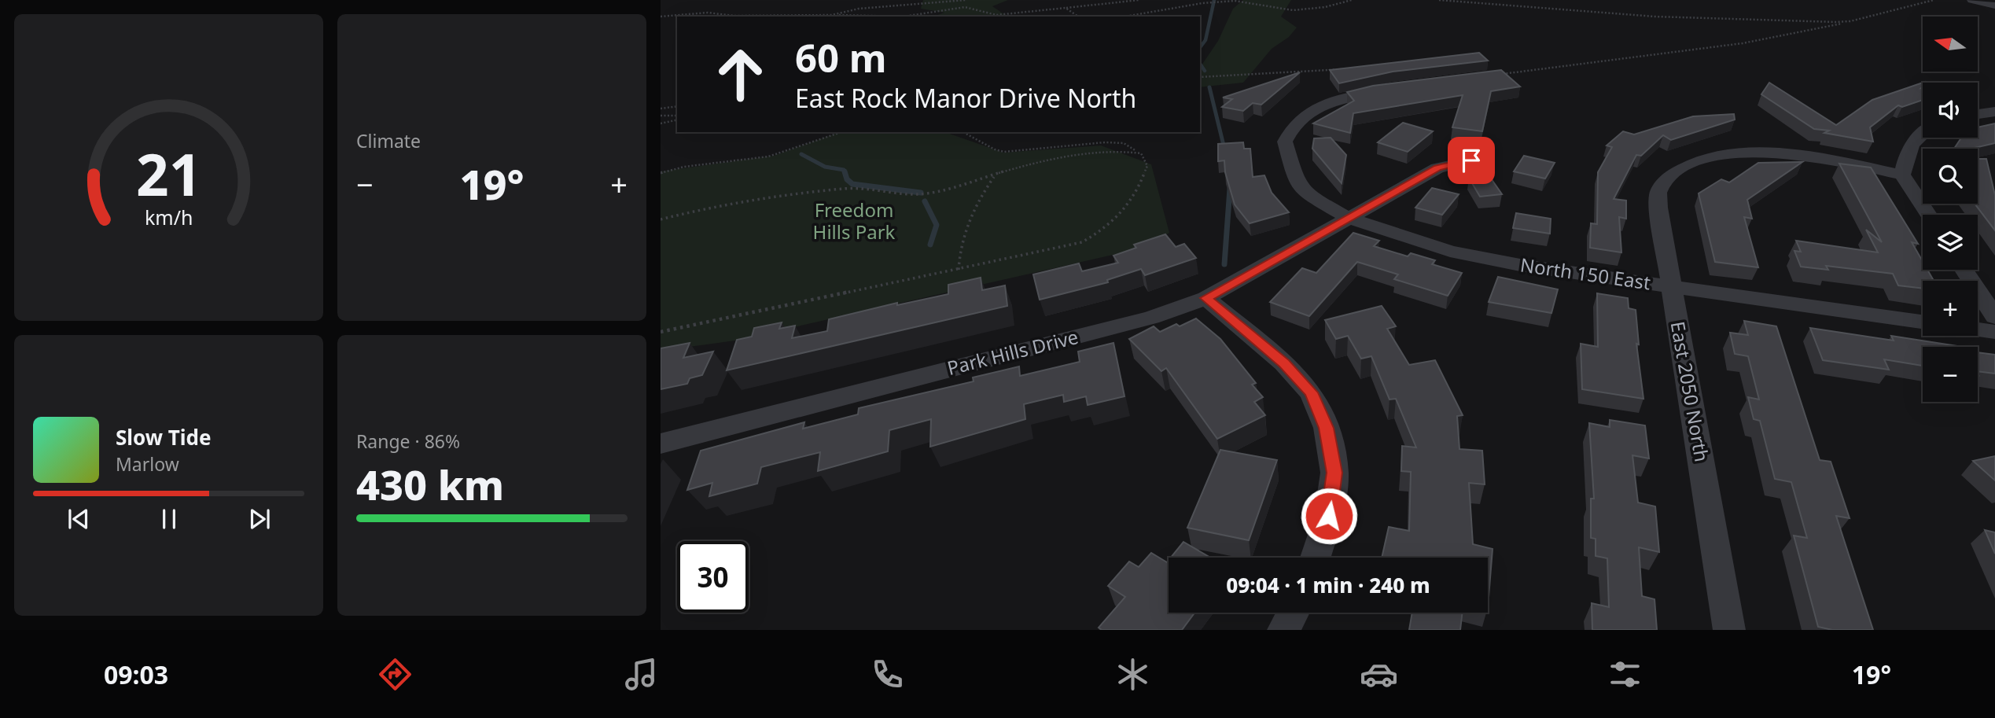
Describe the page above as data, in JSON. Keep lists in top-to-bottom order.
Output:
{
  "streets": {
    "street": ["North 150 East", "Park Hills Drive", "East 2050 North"]
  },
  "crossings": [
    ["North 150 East", "Park Hills Drive"],
    ["North 150 East", "East 2050 North"]
  ],
  "parks": ["Freedom Hills Park"],
  "north": "left",
  "page": {
    "tile": [
      "Climate",
      ["Range · 86%", "430 km"]
    ],
    "map_buttons": ["+", "−"],
    "turn": ["60 m", "East Rock Manor Drive North"],
    "heat": ["−", "19°", "+"],
    "song": ["Slow Tide", "Marlow"],
    "limit": "30",
    "trip": "09:04 · 1 min · 240 m",
    "tabs": ["09:03", "19°"],
    "gauge": ["21", "km/h"]
  }
}
